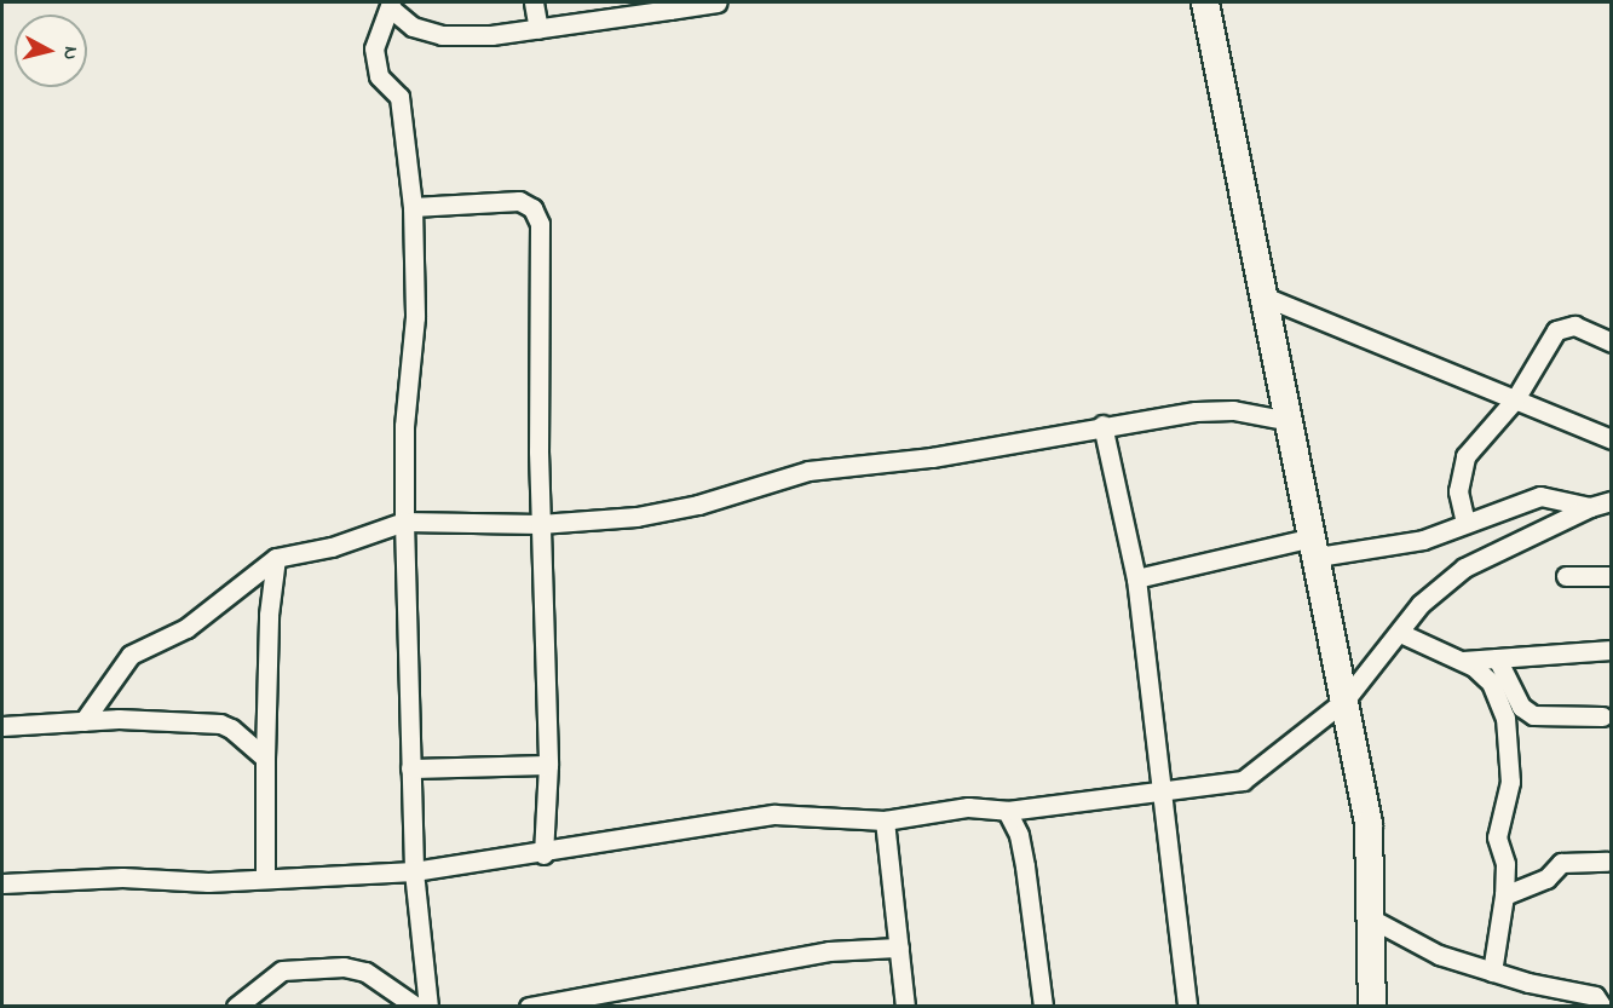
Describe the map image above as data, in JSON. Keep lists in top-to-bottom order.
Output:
{
  "north": "right"
}
